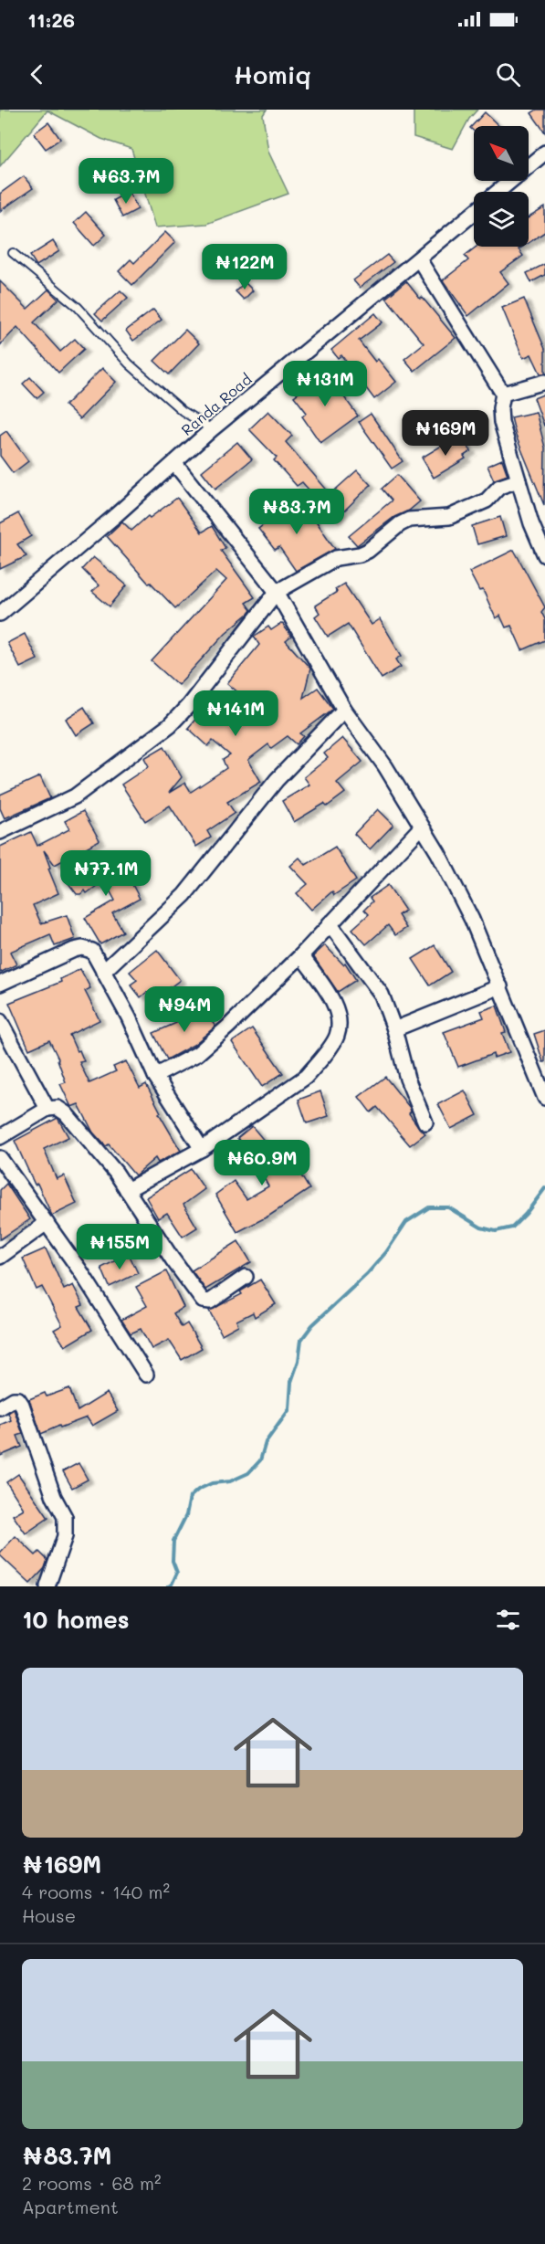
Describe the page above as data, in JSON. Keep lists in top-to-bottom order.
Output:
{
  "streets": {
    "street": ["Randa Road"]
  },
  "north": "top left",
  "page": {
    "status": "11:26",
    "header": "Homiq",
    "price": [
      "₦63.7M",
      "₦122M",
      "₦131M",
      "₦169M",
      "₦83.7M",
      "₦141M",
      "₦77.1M",
      "₦94M",
      "₦60.9M",
      "₦155M"
    ],
    "heading": "10 homes",
    "list": [
      {
        "name": "₦169M",
        "note": "4 rooms · 140 m² · House"
      },
      {
        "name": "₦83.7M",
        "note": "2 rooms · 68 m² · Apartment"
      }
    ]
  }
}
